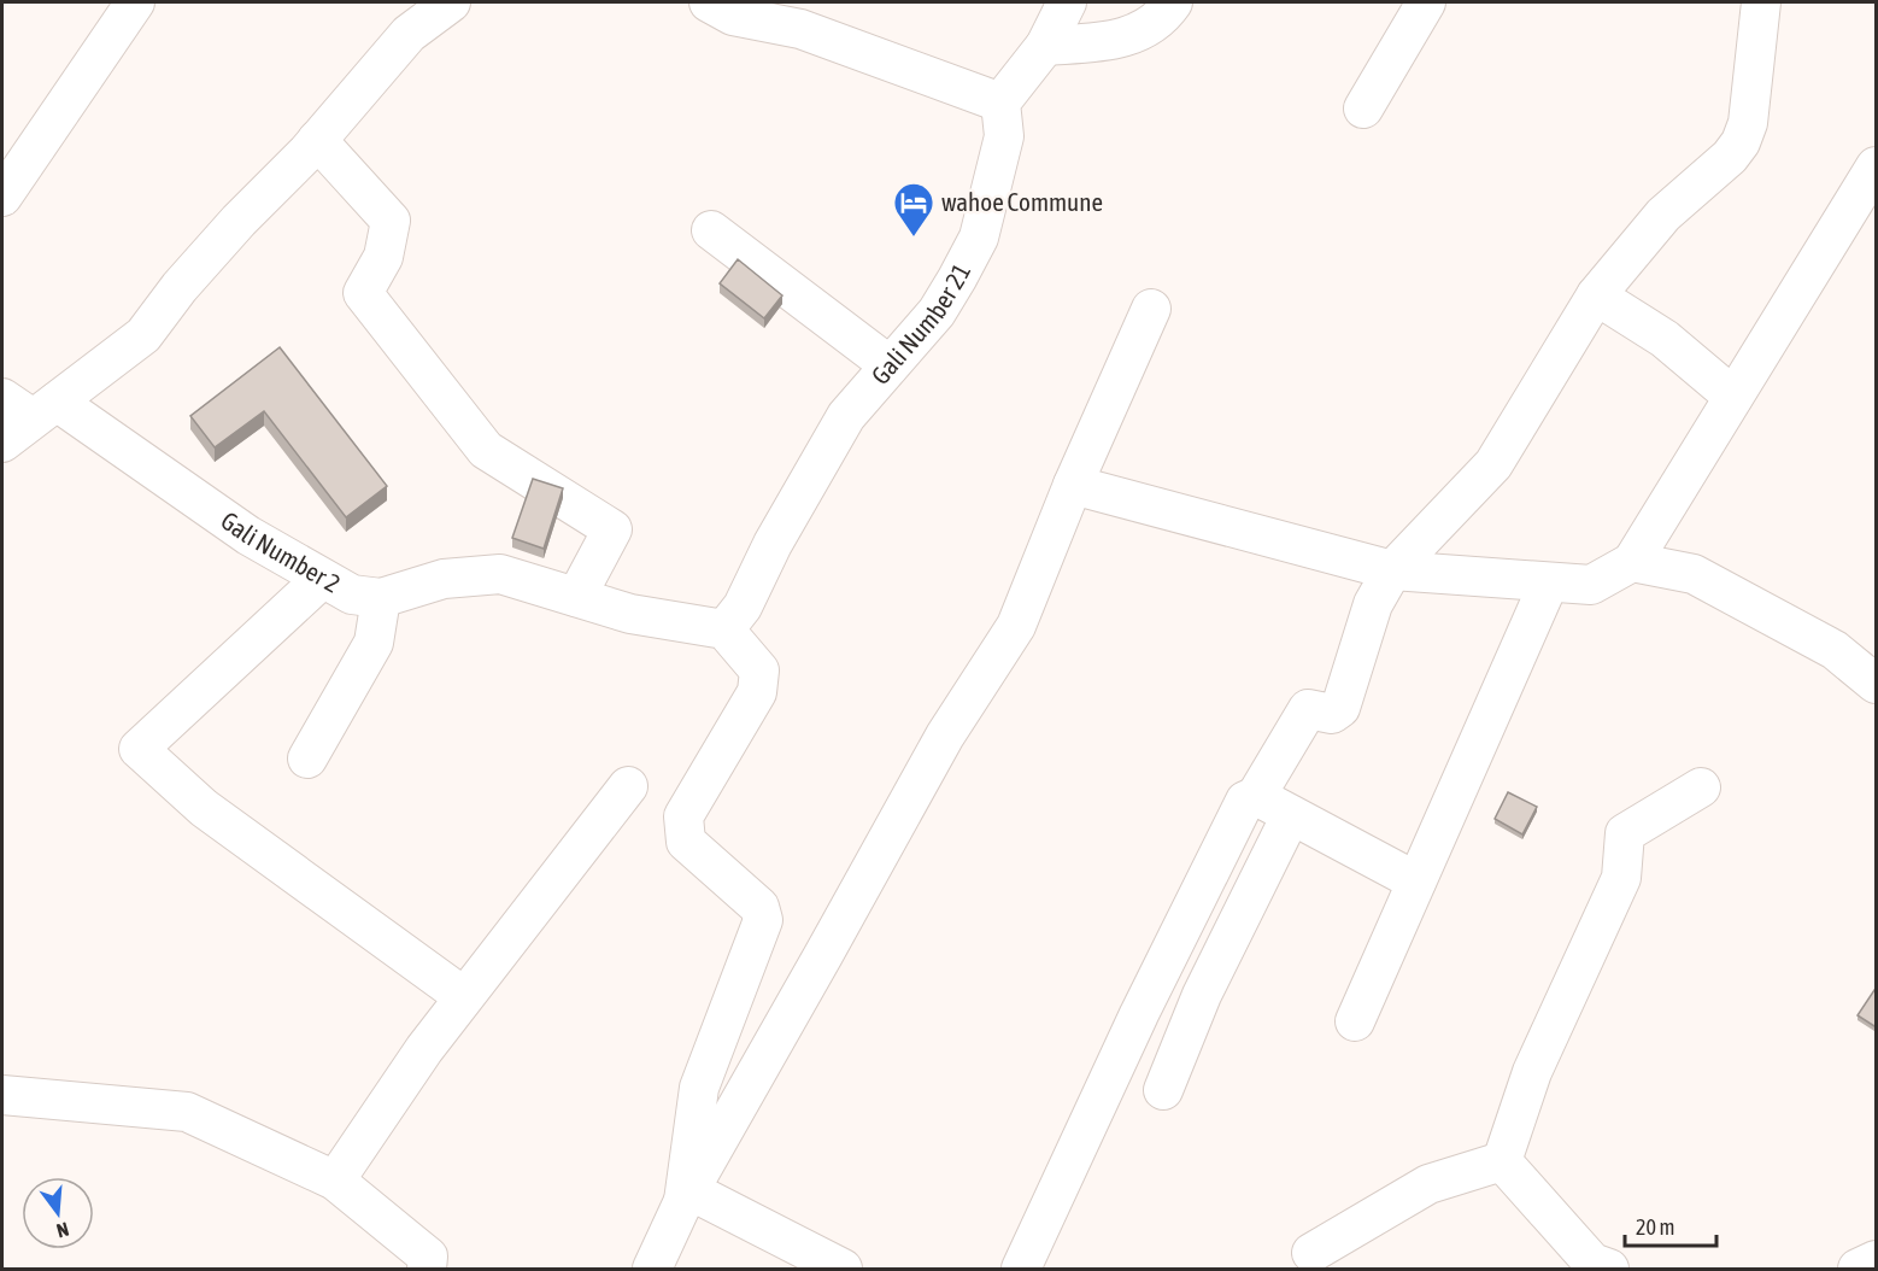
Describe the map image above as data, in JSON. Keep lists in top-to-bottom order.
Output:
{
  "streets": {
    "street": ["Gali Number 21", "Gali Number 2"]
  },
  "crossings": [
    ["Gali Number 21", "Gali Number 2"]
  ],
  "places": {
    "hotel": ["wahoe Commune"]
  },
  "scale_bar": "20 m",
  "north": "bottom"
}
